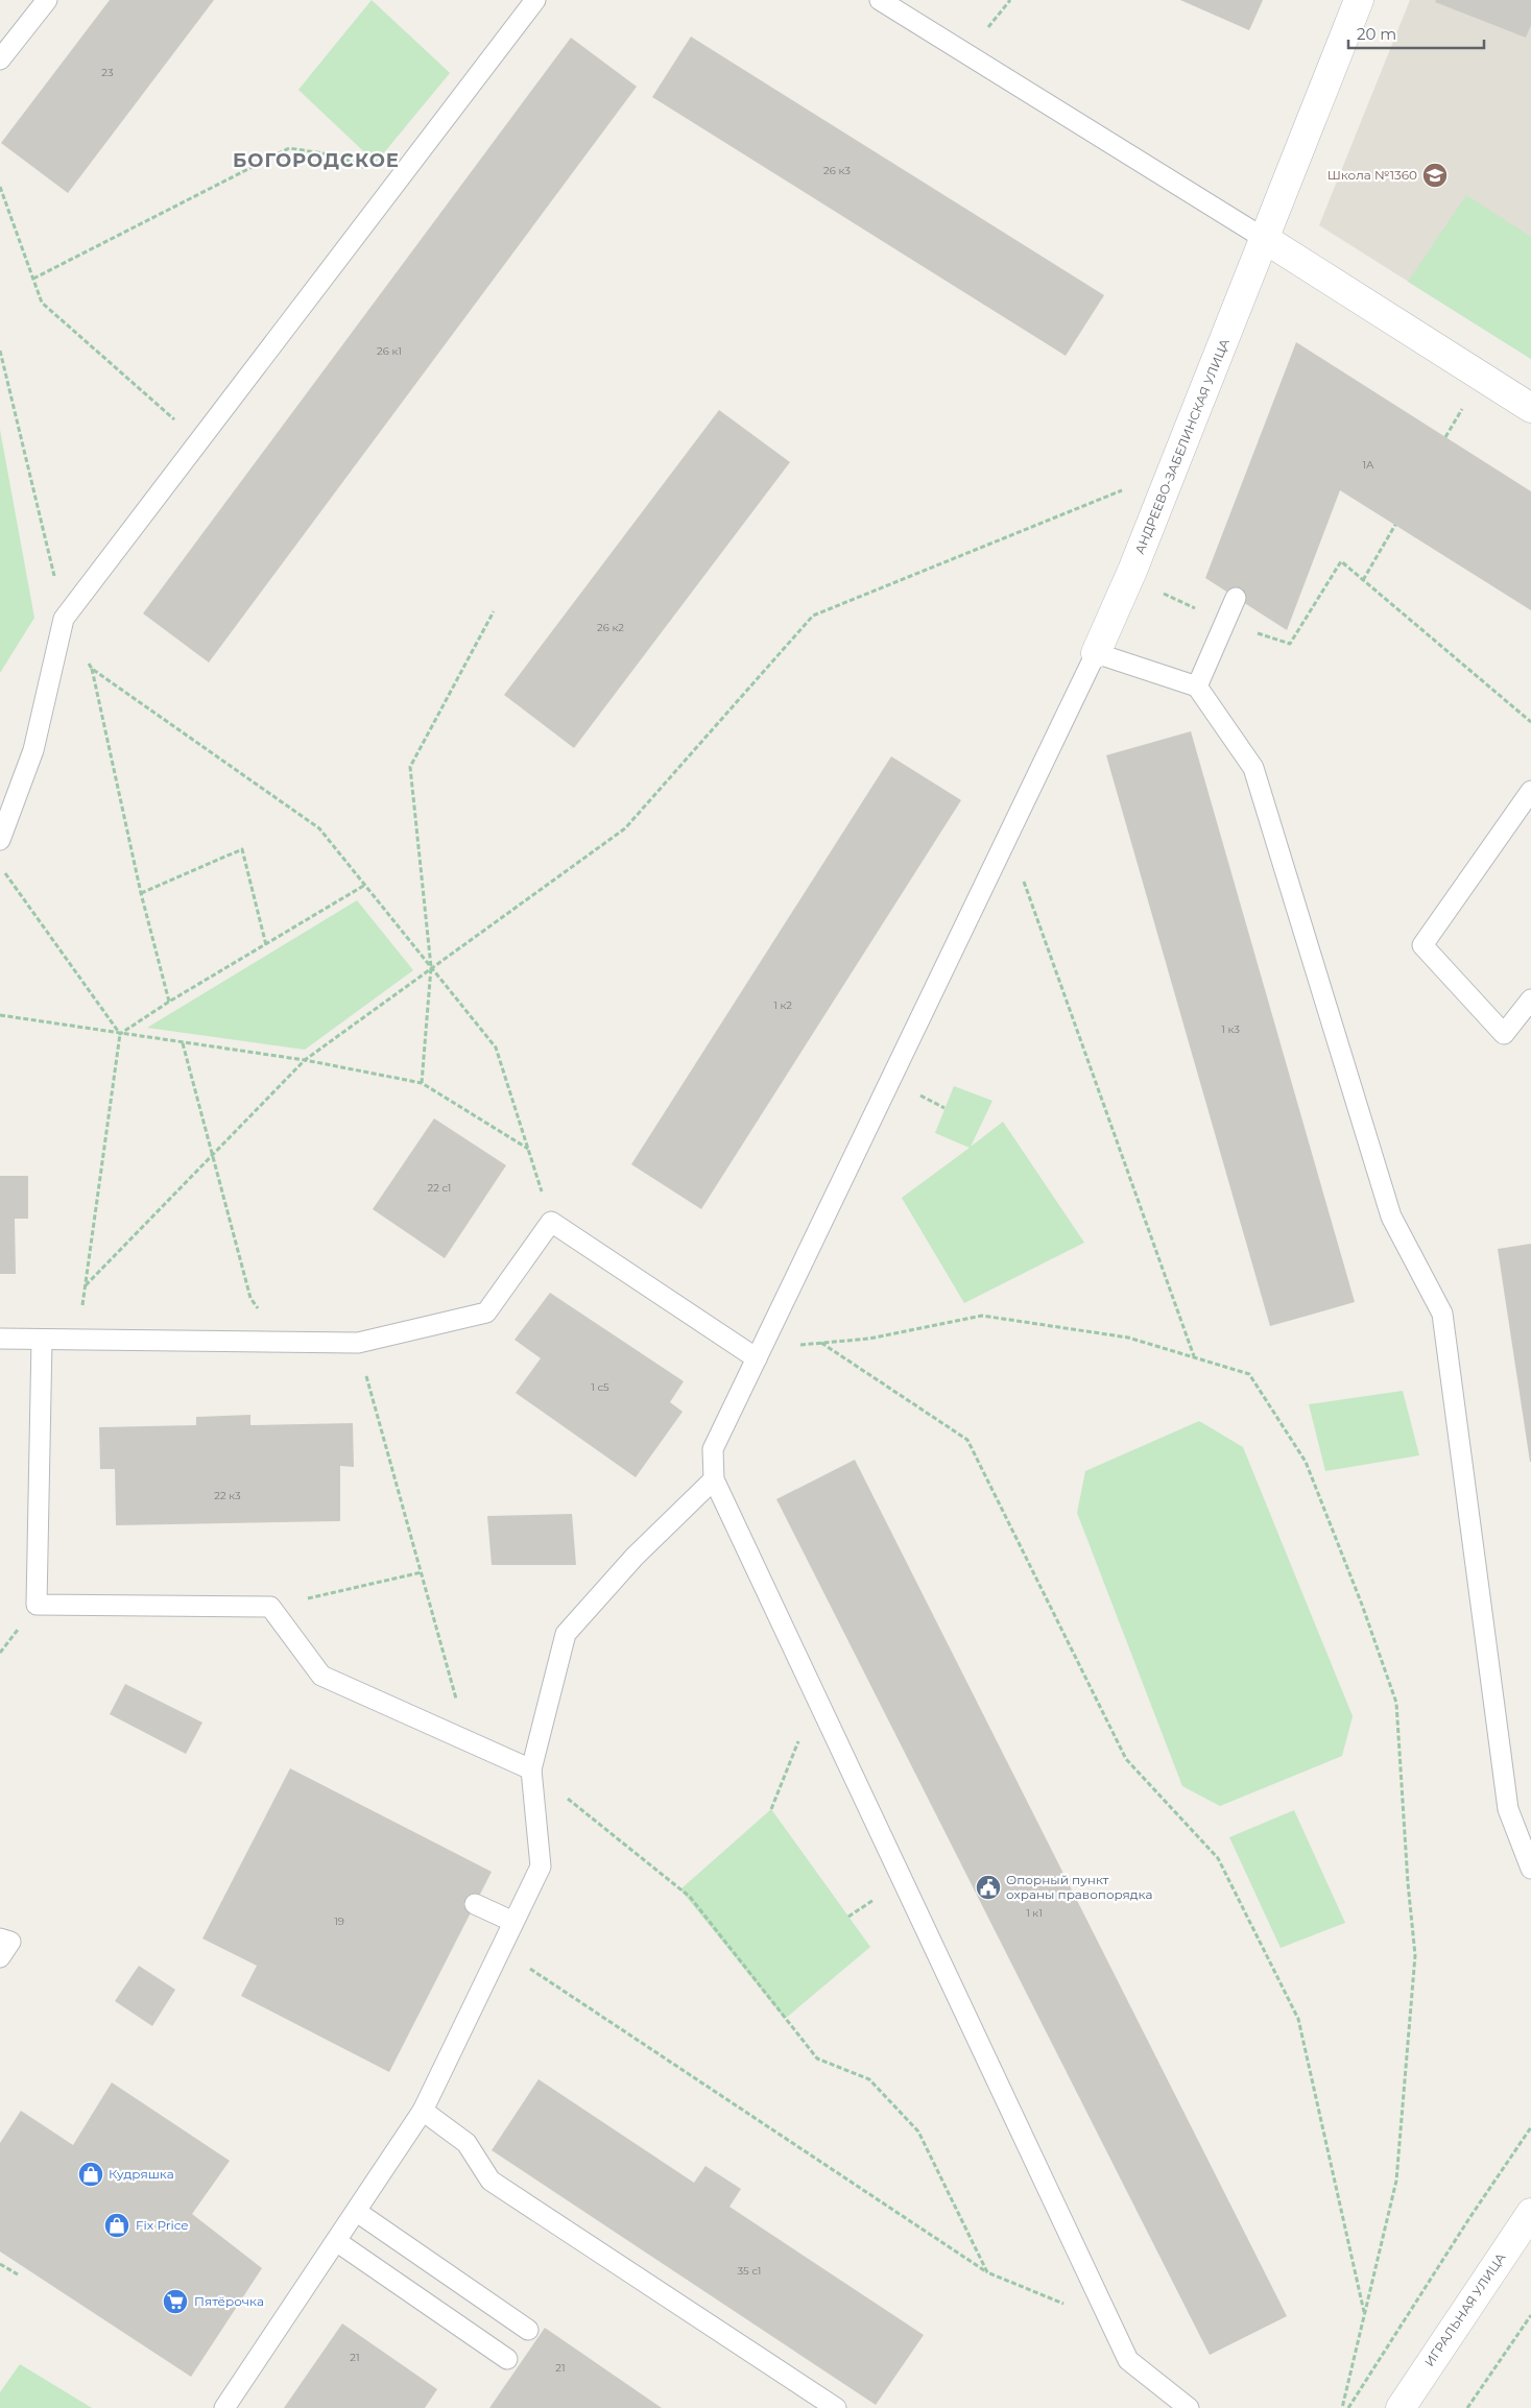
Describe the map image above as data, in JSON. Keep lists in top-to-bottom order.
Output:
{
  "streets": {
    "street": ["АНДРЕЕВО-ЗАБЕЛИНСКАЯ УЛИЦА", "ИГРАЛЬНАЯ УЛИЦА"]
  },
  "districts": ["БОГОРОДСКОЕ"],
  "places": {
    "school or university": ["Школа №1360"],
    "public building": ["Опорный пункт охраны правопорядка"],
    "shop": ["Кудряшка", "Fix Price"],
    "supermarket": ["Пятёрочка"]
  },
  "house_numbers": [
    "23",
    "26 к3",
    "26 к1",
    "1А",
    "26 к2",
    "1 к2",
    "1 к3",
    "22 с1",
    "1 с5",
    "22 к3",
    "1 к1",
    "19",
    "35 с1",
    "21",
    "21"
  ],
  "scale_bar": "20 m"
}
